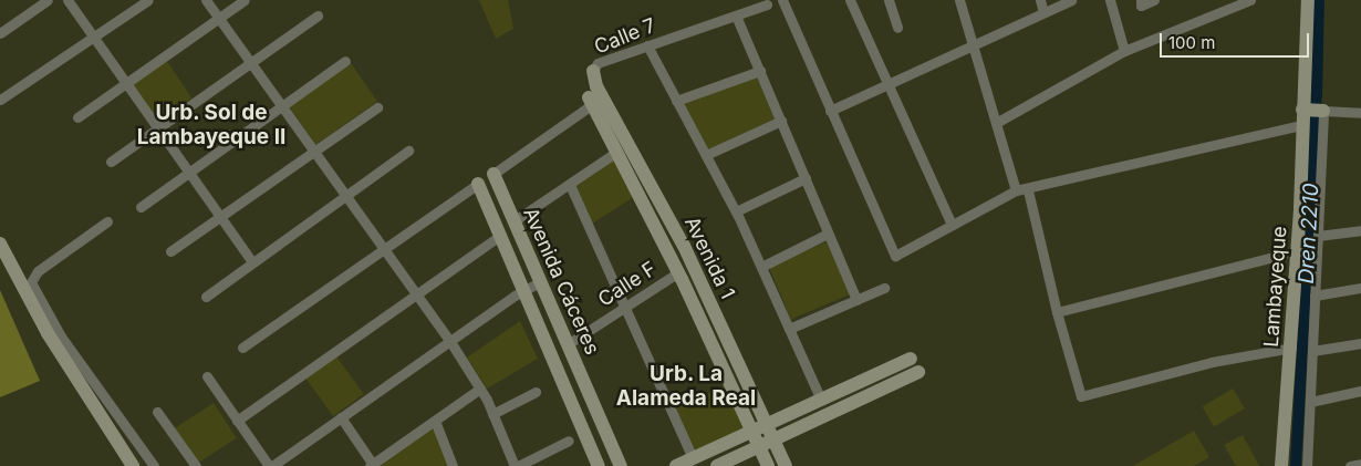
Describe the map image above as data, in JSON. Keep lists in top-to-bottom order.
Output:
{
  "streets": {
    "street": [
      "Calle 7",
      "Avenida 1",
      "Avenida Cáceres",
      "Calle F",
      "Lambayeque"
    ]
  },
  "crossings": [
    ["Calle 7", "Avenida 1"],
    ["Avenida 1", "Calle F"],
    ["Avenida Cáceres", "Calle F"]
  ],
  "districts": ["Urb. Sol de Lambayeque II", "Urb. La Alameda Real"],
  "water": ["Dren 2210"],
  "scale_bar": "100 m"
}
